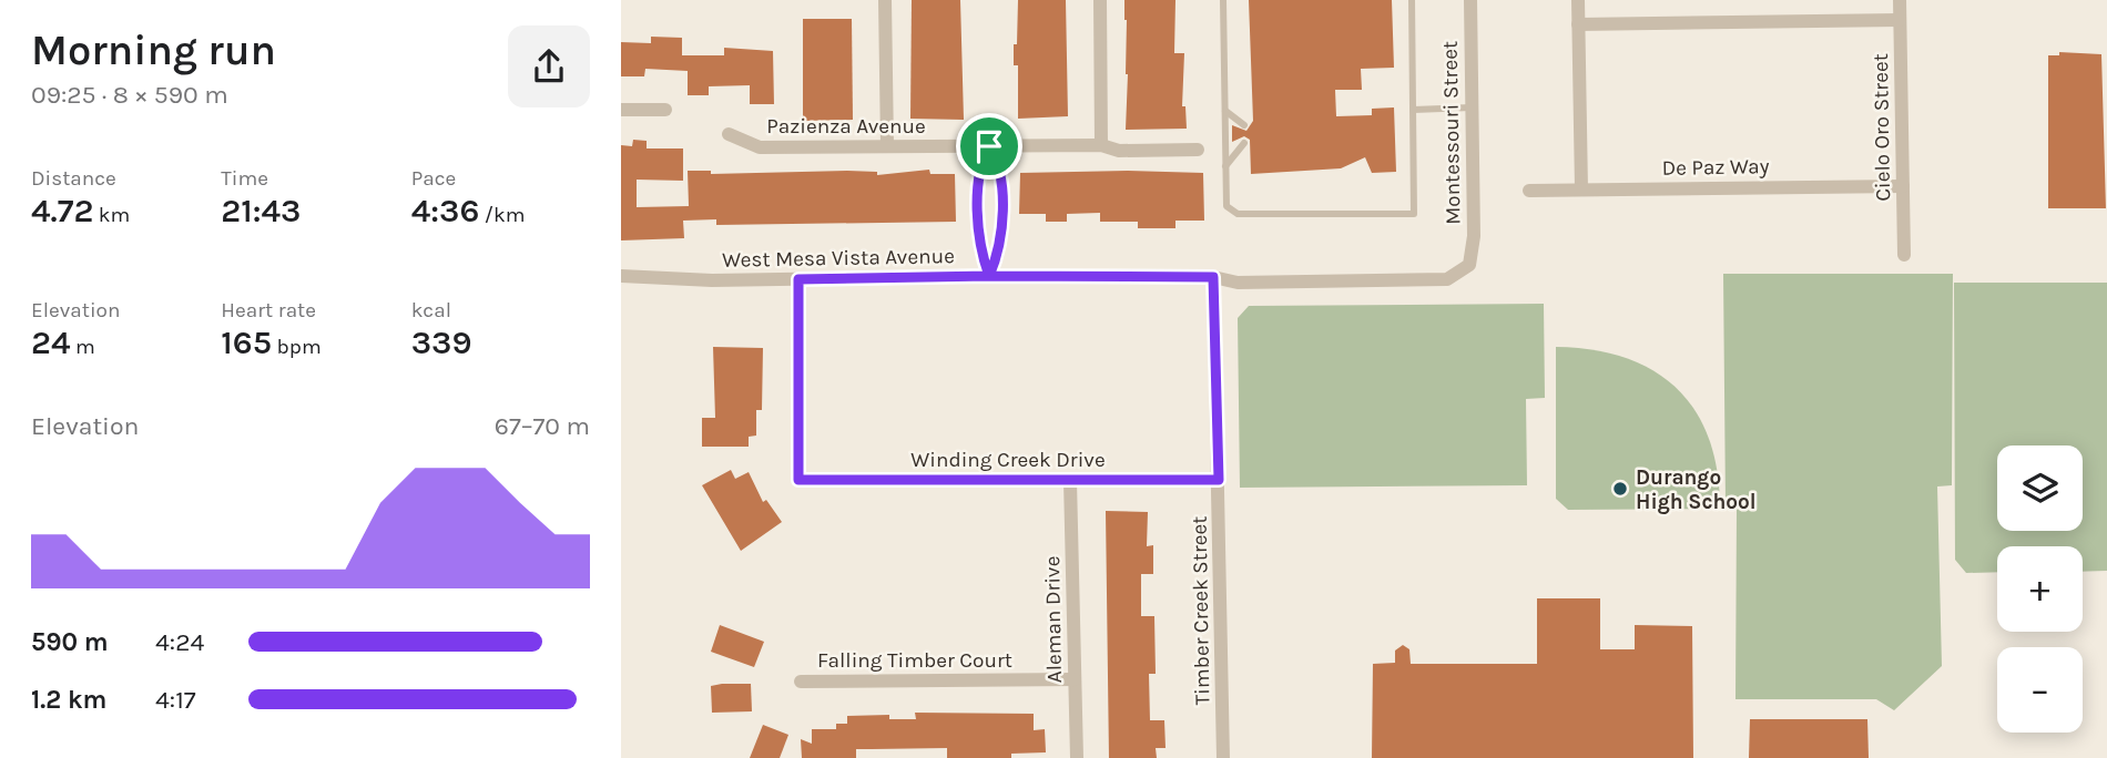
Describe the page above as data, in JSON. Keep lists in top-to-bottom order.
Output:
{
  "streets": {
    "street": [
      "Pazienza Avenue",
      "Cielo Oro Street",
      "Montessouri Street",
      "De Paz Way",
      "West Mesa Vista Avenue",
      "Winding Creek Drive",
      "Timber Creek Street",
      "Aleman Drive",
      "Falling Timber Court"
    ]
  },
  "crossings": [
    ["Cielo Oro Street", "De Paz Way"],
    ["Montessouri Street", "West Mesa Vista Avenue"],
    ["West Mesa Vista Avenue", "Winding Creek Drive"],
    ["West Mesa Vista Avenue", "Timber Creek Street"],
    ["Winding Creek Drive", "Timber Creek Street"],
    ["Winding Creek Drive", "Aleman Drive"],
    ["Aleman Drive", "Falling Timber Court"]
  ],
  "places": ["Durango High School"],
  "page": {
    "heading": ["Morning run", "09:25 · 8 × 590 m"],
    "stats": [
      ["Distance", "4.72 km"],
      ["Time", "21:43"],
      ["Pace", "4:36 /km"],
      ["Elevation", "24 m"],
      ["Heart rate", "165 bpm"],
      ["kcal", "339"]
    ],
    "chart": ["Elevation", "67–70 m"],
    "map_buttons": ["+", "−"],
    "list": [
      {
        "name": "590 m",
        "note": "4:24"
      },
      {
        "name": "1.2 km",
        "note": "4:17"
      }
    ]
  }
}
